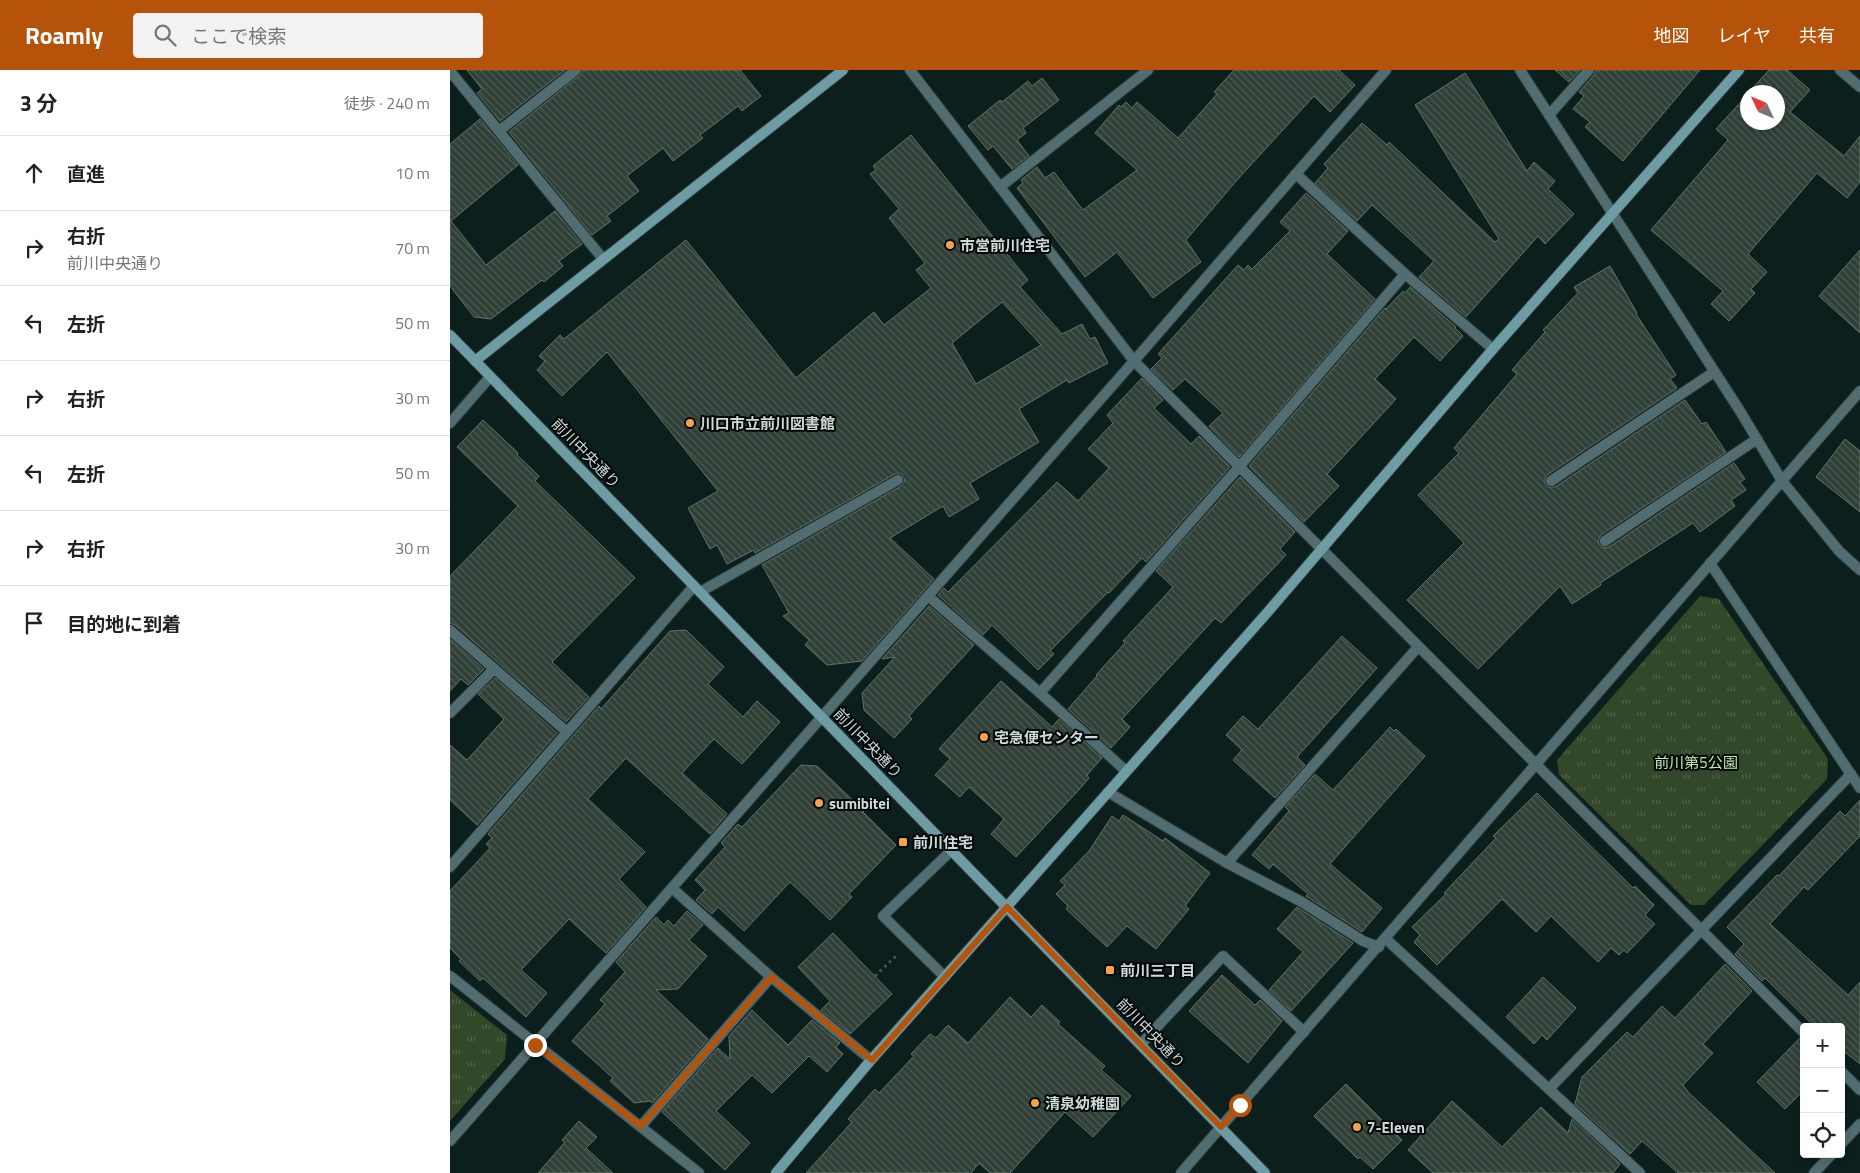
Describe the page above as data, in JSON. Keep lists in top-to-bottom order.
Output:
{
  "streets": {
    "street": ["前川中央通り"]
  },
  "parks": ["前川第5公園"],
  "places": {
    "other": [
      "市営前川住宅",
      "川口市立前川図書館",
      "宅急便センター",
      "sumibitei",
      "清泉幼稚園",
      "7-Eleven"
    ],
    "transit": ["前川住宅", "前川三丁目"]
  },
  "north": "top left",
  "page": {
    "header": "Roamly",
    "search": "ここで検索",
    "nav": ["地図", "レイヤ", "共有"],
    "heading": ["3 分", "徒歩 · 240 m"],
    "list": [
      ["直進", "10 m"],
      ["右折", "前川中央通り", "70 m"],
      ["左折", "50 m"],
      ["右折", "30 m"],
      ["左折", "50 m"],
      ["右折", "30 m"],
      "目的地に到着"
    ],
    "map_buttons": ["+", "−"]
  }
}
